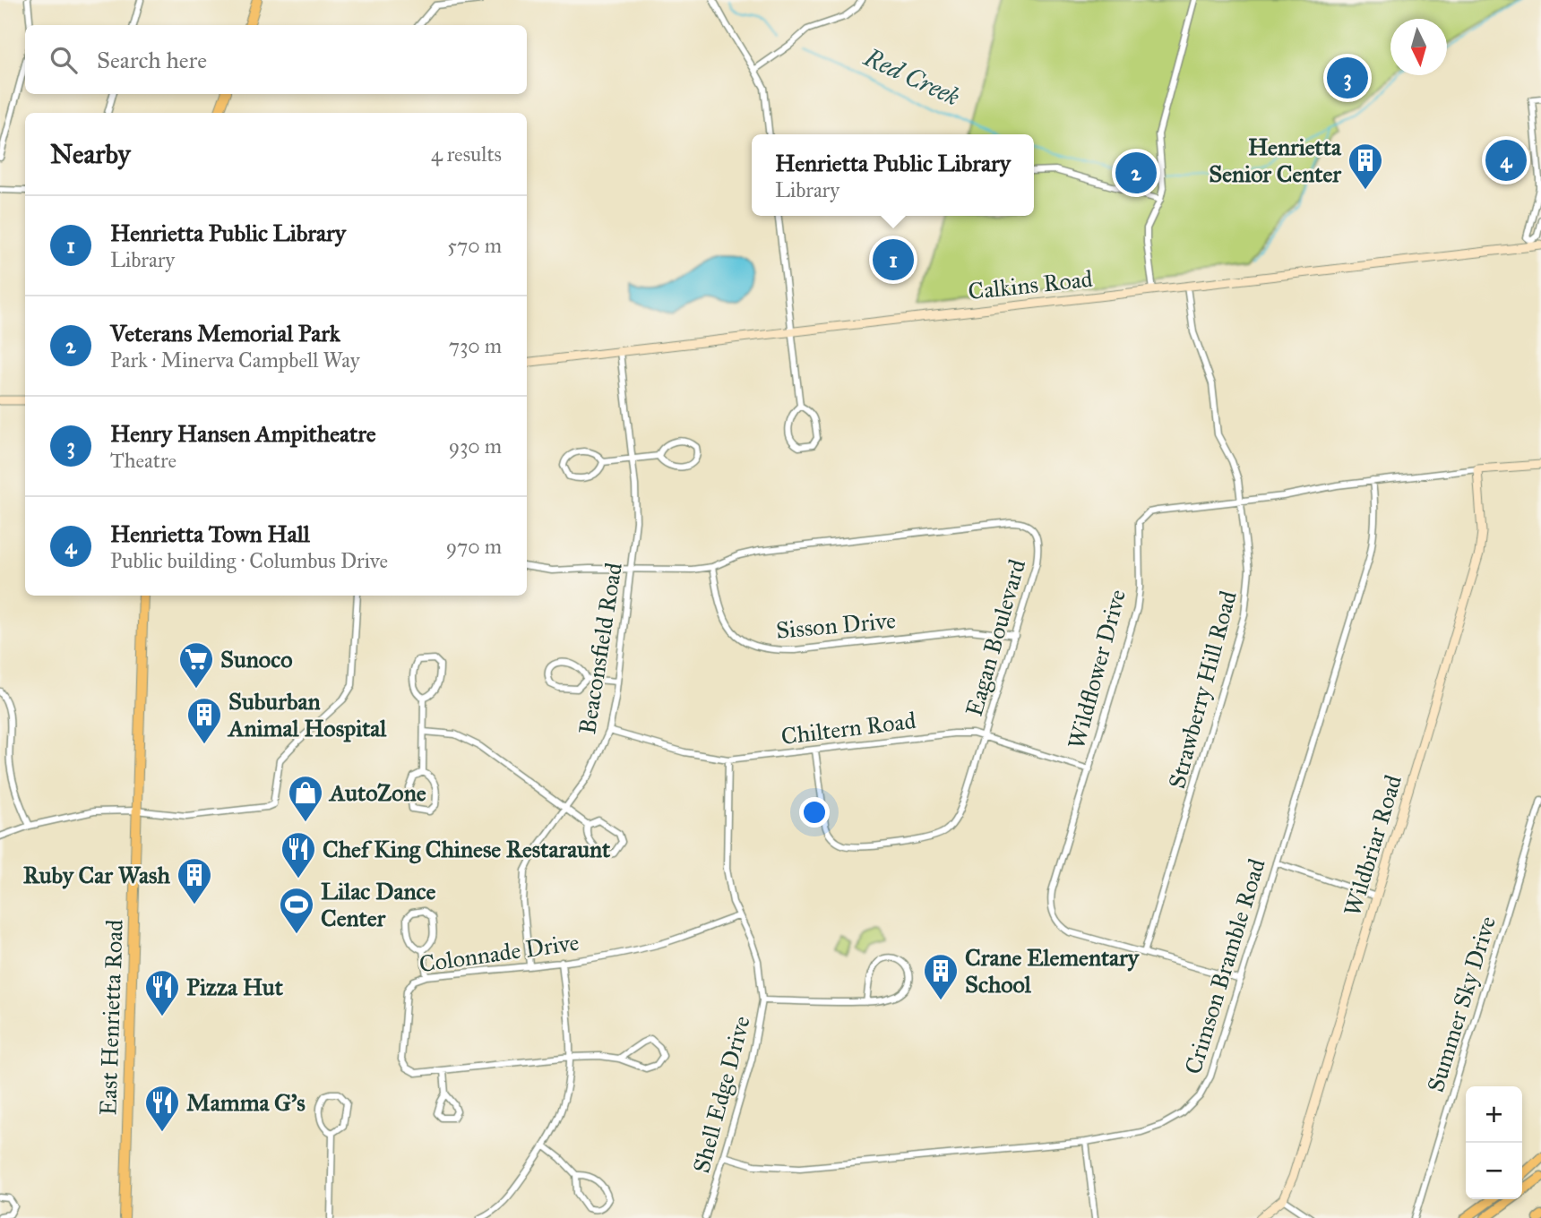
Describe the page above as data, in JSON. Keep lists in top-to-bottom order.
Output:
{
  "streets": {
    "main road": [
      "Calkins Road",
      "Wildflower Drive",
      "Wildbriar Road",
      "East Henrietta Road"
    ],
    "street": [
      "Sisson Drive",
      "Eagan Boulevard",
      "Beaconsfield Road",
      "Strawberry Hill Road",
      "Chiltern Road",
      "Colonnade Drive",
      "Crimson Bramble Road",
      "Summer Sky Drive",
      "Shell Edge Drive"
    ]
  },
  "crossings": [
    ["Calkins Road", "Beaconsfield Road"],
    ["Calkins Road", "Strawberry Hill Road"],
    ["Sisson Drive", "Eagan Boulevard"],
    ["Eagan Boulevard", "Beaconsfield Road"],
    ["Eagan Boulevard", "Chiltern Road"],
    ["Beaconsfield Road", "Chiltern Road"],
    ["Beaconsfield Road", "Colonnade Drive"],
    ["Wildflower Drive", "Strawberry Hill Road"],
    ["Wildflower Drive", "Chiltern Road"],
    ["Wildflower Drive", "Wildbriar Road"],
    ["Wildflower Drive", "Crimson Bramble Road"],
    ["Chiltern Road", "Shell Edge Drive"],
    ["Colonnade Drive", "Shell Edge Drive"],
    ["Crimson Bramble Road", "Shell Edge Drive"]
  ],
  "water": ["Red Creek"],
  "places": {
    "building": [
      "Henrietta Senior Center",
      "Suburban Animal Hospital",
      "Ruby Car Wash",
      "Crane Elementary School"
    ],
    "supermarket": ["Sunoco"],
    "shop": ["AutoZone"],
    "restaurant": ["Chef King Chinese Restaraunt", "Pizza Hut", "Mamma G's"],
    "sports": ["Lilac Dance Center"]
  },
  "north": "bottom",
  "page": {
    "search": "Search here",
    "pins": [
      "3",
      "4",
      "2",
      "1"
    ],
    "heading": ["Nearby", "4 results"],
    "popup": ["Henrietta Public Library", "Library"],
    "list": [
      {
        "mark": "1",
        "name": "Henrietta Public Library",
        "note": "Library",
        "value": "570 m"
      },
      {
        "mark": "2",
        "name": "Veterans Memorial Park",
        "note": "Park · Minerva Campbell Way",
        "value": "730 m"
      },
      {
        "mark": "3",
        "name": "Henry Hansen Ampitheatre",
        "note": "Theatre",
        "value": "930 m"
      },
      {
        "mark": "4",
        "name": "Henrietta Town Hall",
        "note": "Public building · Columbus Drive",
        "value": "970 m"
      }
    ],
    "map_buttons": ["+", "−"]
  }
}
